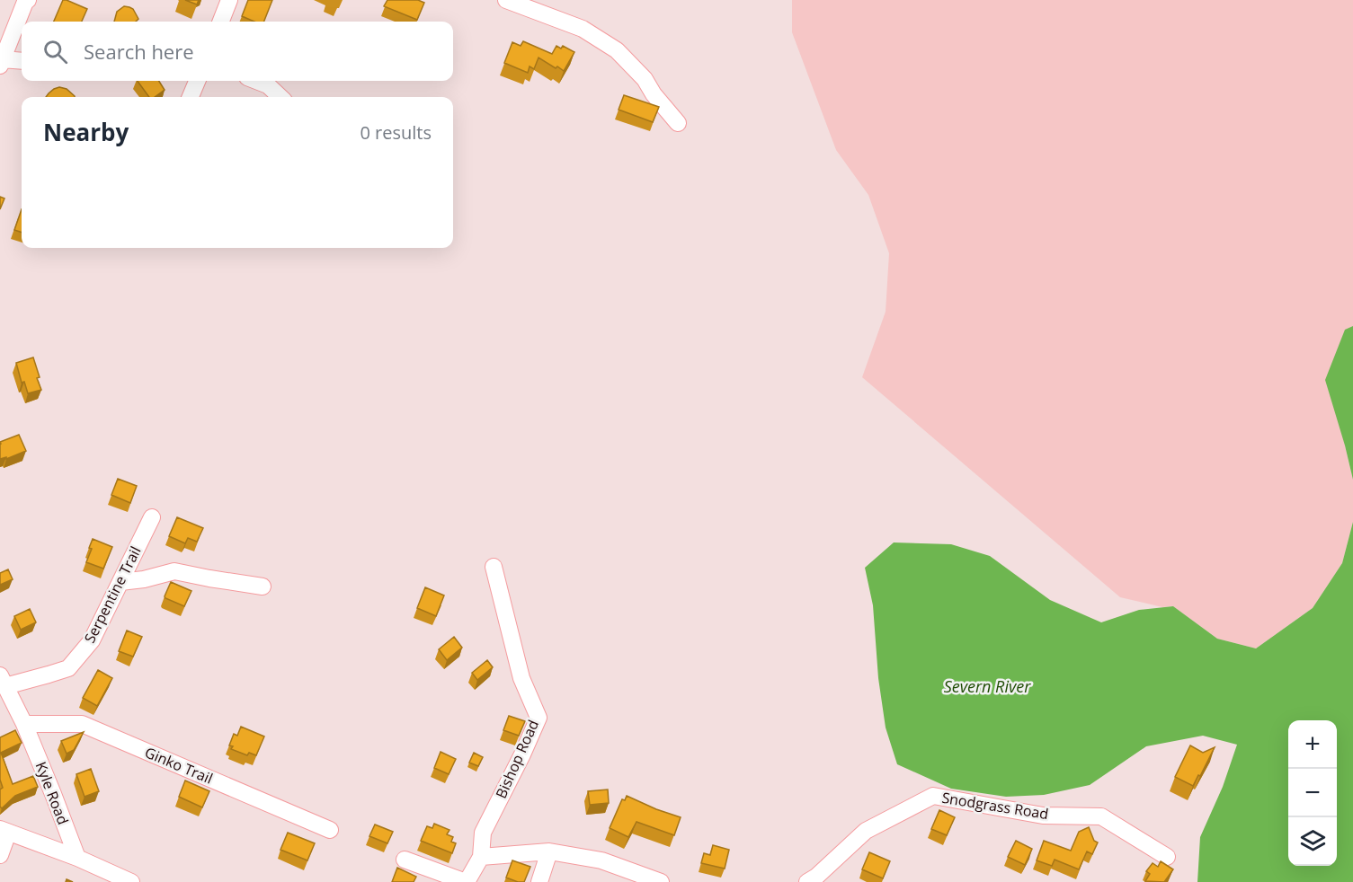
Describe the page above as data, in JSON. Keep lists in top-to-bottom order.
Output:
{
  "streets": {
    "street": [
      "Serpentine Trail",
      "Bishop Road",
      "Ginko Trail",
      "Kyle Road",
      "Snodgrass Road"
    ]
  },
  "crossings": [
    ["Serpentine Trail", "Kyle Road"],
    ["Ginko Trail", "Kyle Road"]
  ],
  "water": ["Severn River"],
  "page": {
    "search": "Search here",
    "heading": ["Nearby", "0 results"],
    "map_buttons": ["+", "−"]
  }
}
